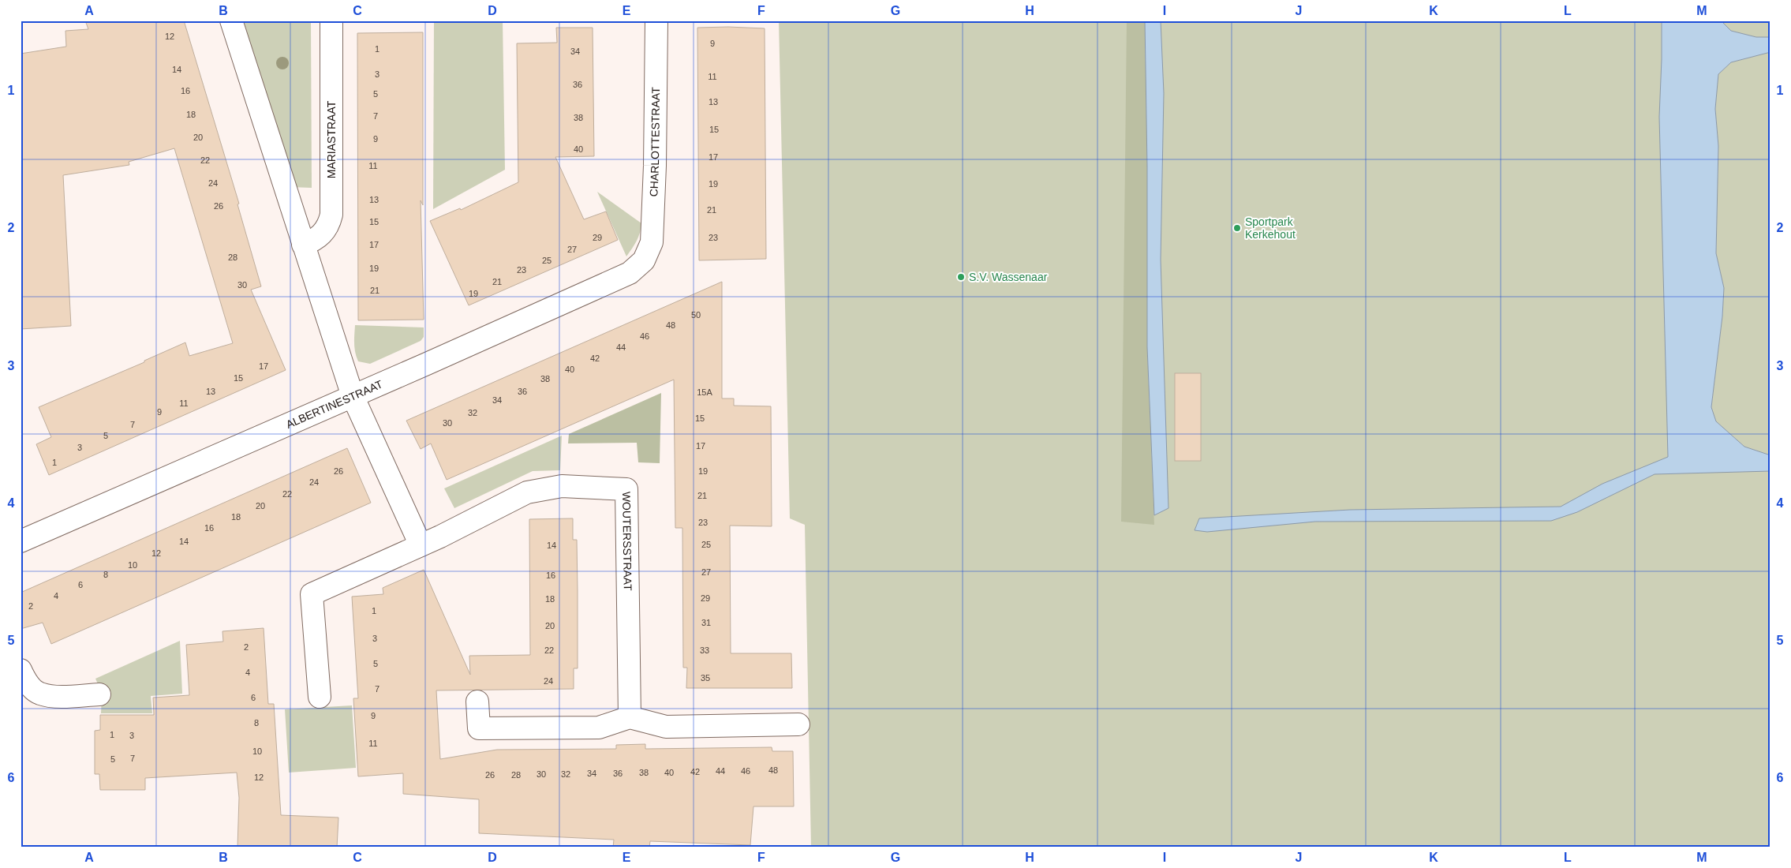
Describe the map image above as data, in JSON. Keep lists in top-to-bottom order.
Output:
{
  "streets": {
    "street": [
      "MARIASTRAAT",
      "CHARLOTTESTRAAT",
      "ALBERTINESTRAAT",
      "WOUTERSSTRAAT"
    ]
  },
  "crossings": [
    ["CHARLOTTESTRAAT", "ALBERTINESTRAAT"]
  ],
  "places": ["Sportpark Kerkehout", "S.V. Wassenaar"],
  "house_numbers": [
    "12",
    "9",
    "1",
    "34",
    "14",
    "3",
    "11",
    "36",
    "16",
    "5",
    "13",
    "18",
    "7",
    "38",
    "15",
    "20",
    "9",
    "40",
    "17",
    "22",
    "11",
    "24",
    "19",
    "13",
    "26",
    "21",
    "15",
    "29",
    "23",
    "17",
    "27",
    "28",
    "25",
    "19",
    "23",
    "21",
    "30",
    "21",
    "19",
    "50",
    "48",
    "46",
    "44",
    "42",
    "17",
    "40",
    "15",
    "38",
    "13",
    "36",
    "15A",
    "34",
    "11",
    "9",
    "32",
    "15",
    "30",
    "7",
    "5",
    "17",
    "3",
    "1",
    "26",
    "19",
    "24",
    "22",
    "21",
    "20",
    "18",
    "23",
    "16",
    "14",
    "25",
    "14",
    "12",
    "10",
    "27",
    "8",
    "16",
    "6",
    "4",
    "29",
    "18",
    "2",
    "1",
    "31",
    "20",
    "3",
    "2",
    "22",
    "33",
    "5",
    "4",
    "35",
    "24",
    "7",
    "6",
    "9",
    "8",
    "1",
    "3",
    "11",
    "10",
    "7",
    "5",
    "48",
    "44",
    "46",
    "42",
    "38",
    "40",
    "34",
    "36",
    "30",
    "32",
    "26",
    "28",
    "12"
  ],
  "grid": {
    "columns": [
      "A",
      "B",
      "C",
      "D",
      "E",
      "F",
      "G",
      "H",
      "I",
      "J",
      "K",
      "L",
      "M"
    ],
    "rows": [
      "1",
      "2",
      "3",
      "4",
      "5",
      "6"
    ]
  }
}
